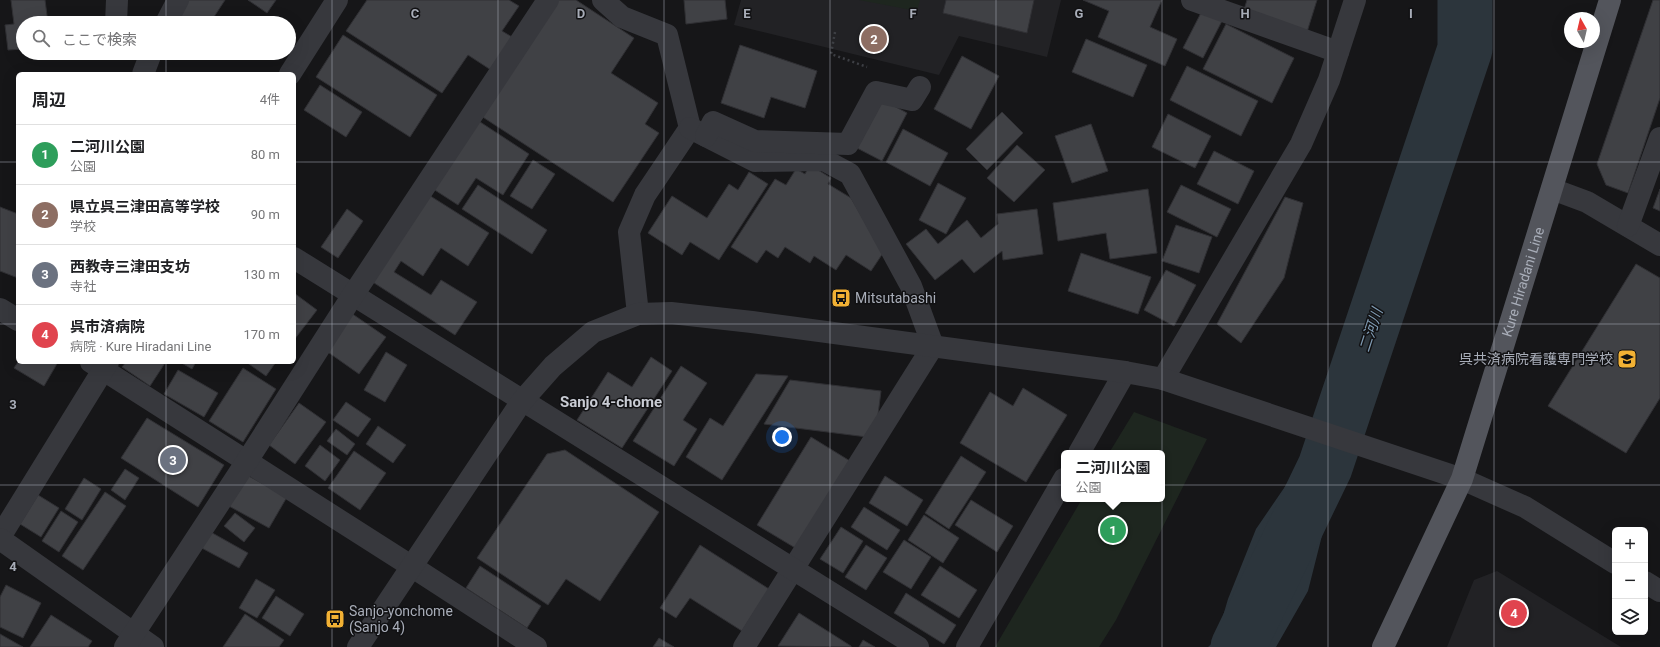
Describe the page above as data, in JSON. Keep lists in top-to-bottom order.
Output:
{
  "streets": {
    "main road": ["Kure Hiradani Line"]
  },
  "districts": ["Sanjo 4-chome"],
  "water": ["二河川"],
  "places": {
    "bus stop": ["Mitsutabashi", "Sanjo-yonchome (Sanjo 4)"],
    "school or university": ["呉共済病院看護専門学校"]
  },
  "north": "top",
  "page": {
    "search": "ここで検索",
    "pins": [
      "2",
      "3",
      "1",
      "4"
    ],
    "heading": ["周辺", "4件"],
    "list": [
      {
        "mark": "1",
        "name": "二河川公園",
        "note": "公園",
        "value": "80 m"
      },
      {
        "mark": "2",
        "name": "県立呉三津田高等学校",
        "note": "学校",
        "value": "90 m"
      },
      {
        "mark": "3",
        "name": "西教寺三津田支坊",
        "note": "寺社",
        "value": "130 m"
      },
      {
        "mark": "4",
        "name": "呉市済病院",
        "note": "病院 · Kure Hiradani Line",
        "value": "170 m"
      }
    ],
    "popup": ["二河川公園", "公園"],
    "map_buttons": ["+", "−"]
  },
  "grid": {
    "columns": [
      "C",
      "D",
      "E",
      "F",
      "G",
      "H",
      "I"
    ],
    "rows": ["3", "4"]
  }
}
